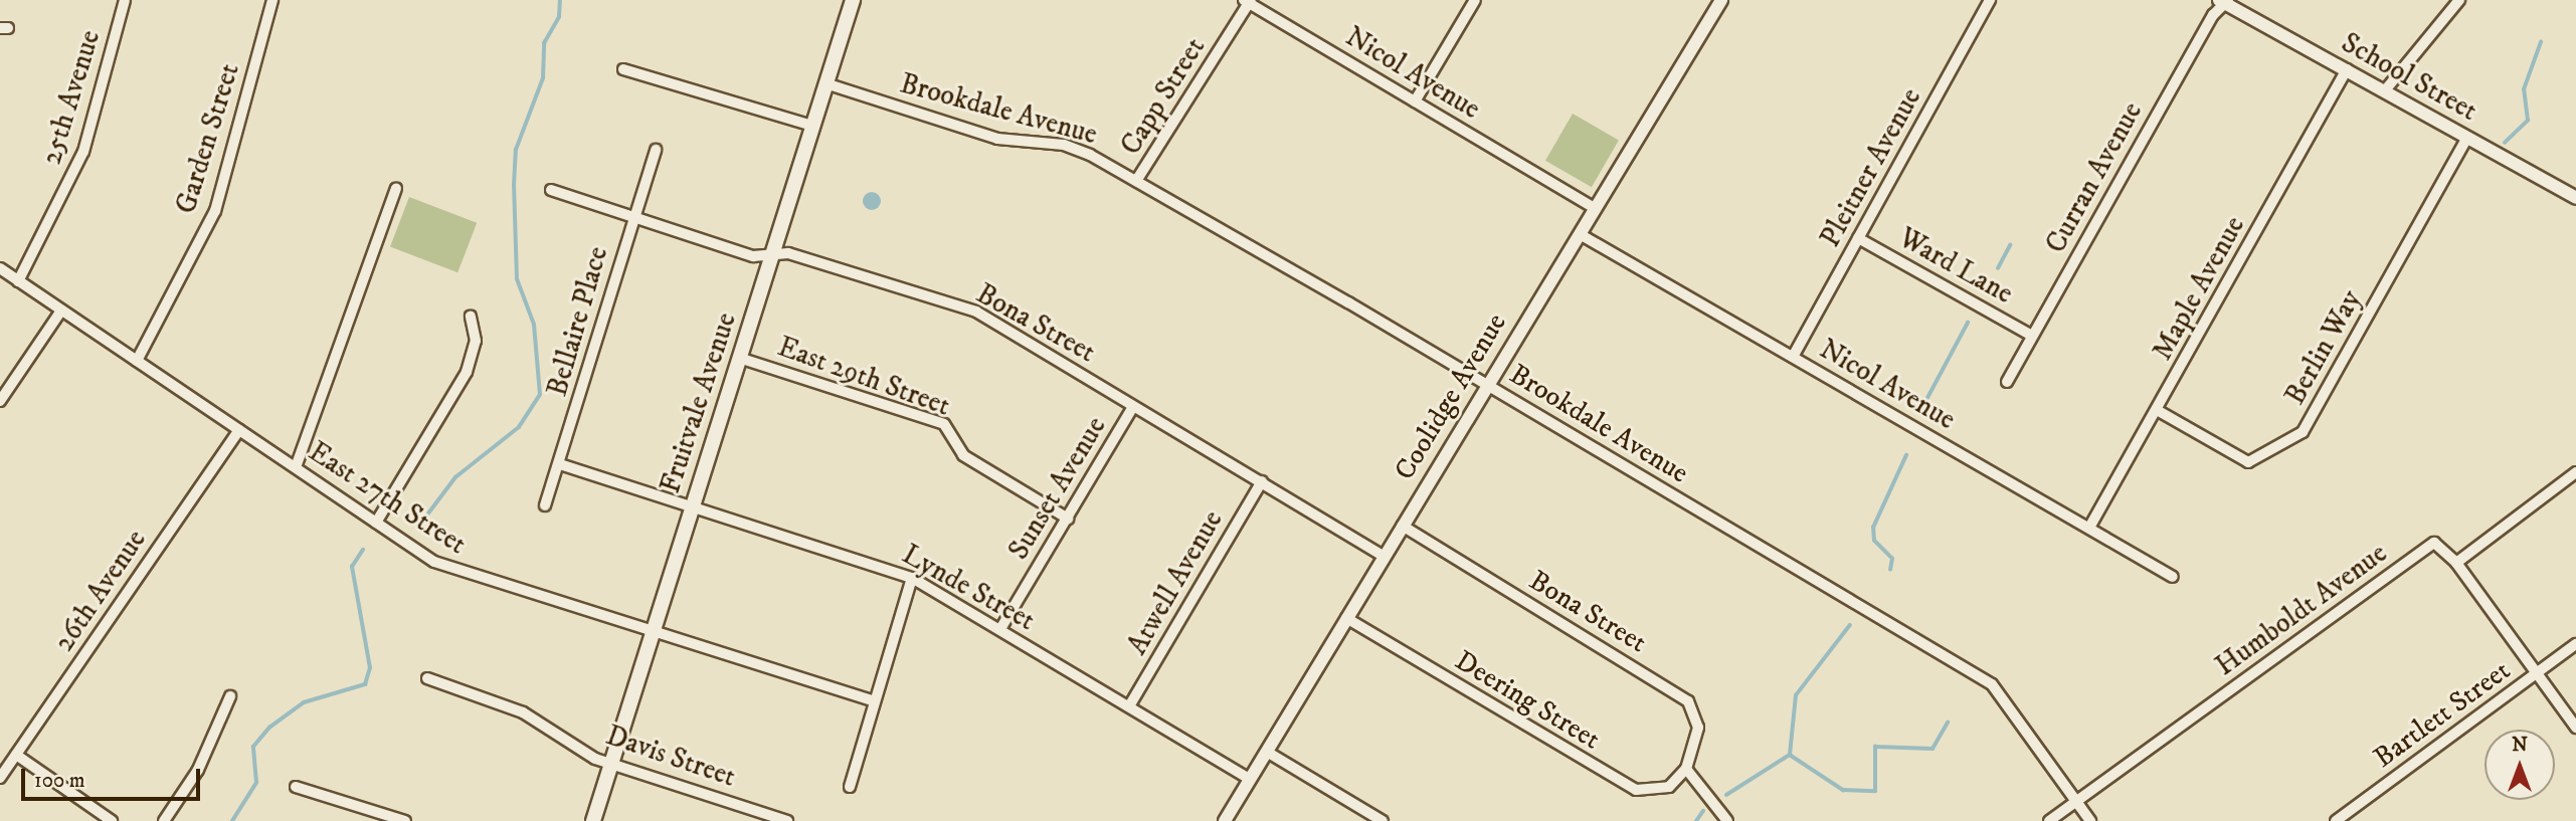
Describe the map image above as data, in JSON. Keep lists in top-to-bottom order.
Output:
{
  "streets": {
    "main road": ["Fruitvale Avenue"],
    "street": [
      "Nicol Avenue",
      "School Street",
      "Capp Street",
      "25th Avenue",
      "Brookdale Avenue",
      "Garden Street",
      "Pleitner Avenue",
      "Curran Avenue",
      "Ward Lane",
      "Maple Avenue",
      "Bellaire Place",
      "Bona Street",
      "Berlin Way",
      "East 29th Street",
      "Coolidge Avenue",
      "Sunset Avenue",
      "East 27th Street",
      "Atwell Avenue",
      "Lynde Street",
      "26th Avenue",
      "Humboldt Avenue",
      "Deering Street",
      "Bartlett Street",
      "Davis Street"
    ]
  },
  "crossings": [
    ["Nicol Avenue", "Capp Street"],
    ["Nicol Avenue", "Pleitner Avenue"],
    ["Nicol Avenue", "Maple Avenue"],
    ["Nicol Avenue", "Coolidge Avenue"],
    ["School Street", "Curran Avenue"],
    ["School Street", "Maple Avenue"],
    ["School Street", "Berlin Way"],
    ["Capp Street", "Brookdale Avenue"],
    ["25th Avenue", "East 27th Street"],
    ["Brookdale Avenue", "Coolidge Avenue"],
    ["Brookdale Avenue", "Fruitvale Avenue"],
    ["Brookdale Avenue", "Humboldt Avenue"],
    ["Garden Street", "East 27th Street"],
    ["Pleitner Avenue", "Ward Lane"],
    ["Curran Avenue", "Ward Lane"],
    ["Maple Avenue", "Berlin Way"],
    ["Bellaire Place", "Bona Street"],
    ["Bellaire Place", "Lynde Street"],
    ["Bona Street", "Coolidge Avenue"],
    ["Bona Street", "Fruitvale Avenue"],
    ["Bona Street", "Sunset Avenue"],
    ["Bona Street", "Atwell Avenue"],
    ["Bona Street", "Deering Street"],
    ["East 29th Street", "Fruitvale Avenue"],
    ["East 29th Street", "Sunset Avenue"],
    ["Coolidge Avenue", "Lynde Street"],
    ["Coolidge Avenue", "Deering Street"],
    ["Fruitvale Avenue", "East 27th Street"],
    ["Fruitvale Avenue", "Lynde Street"],
    ["Fruitvale Avenue", "Davis Street"],
    ["Sunset Avenue", "Lynde Street"],
    ["East 27th Street", "26th Avenue"],
    ["Atwell Avenue", "Lynde Street"]
  ],
  "scale_bar": "100 m",
  "north": "top"
}
